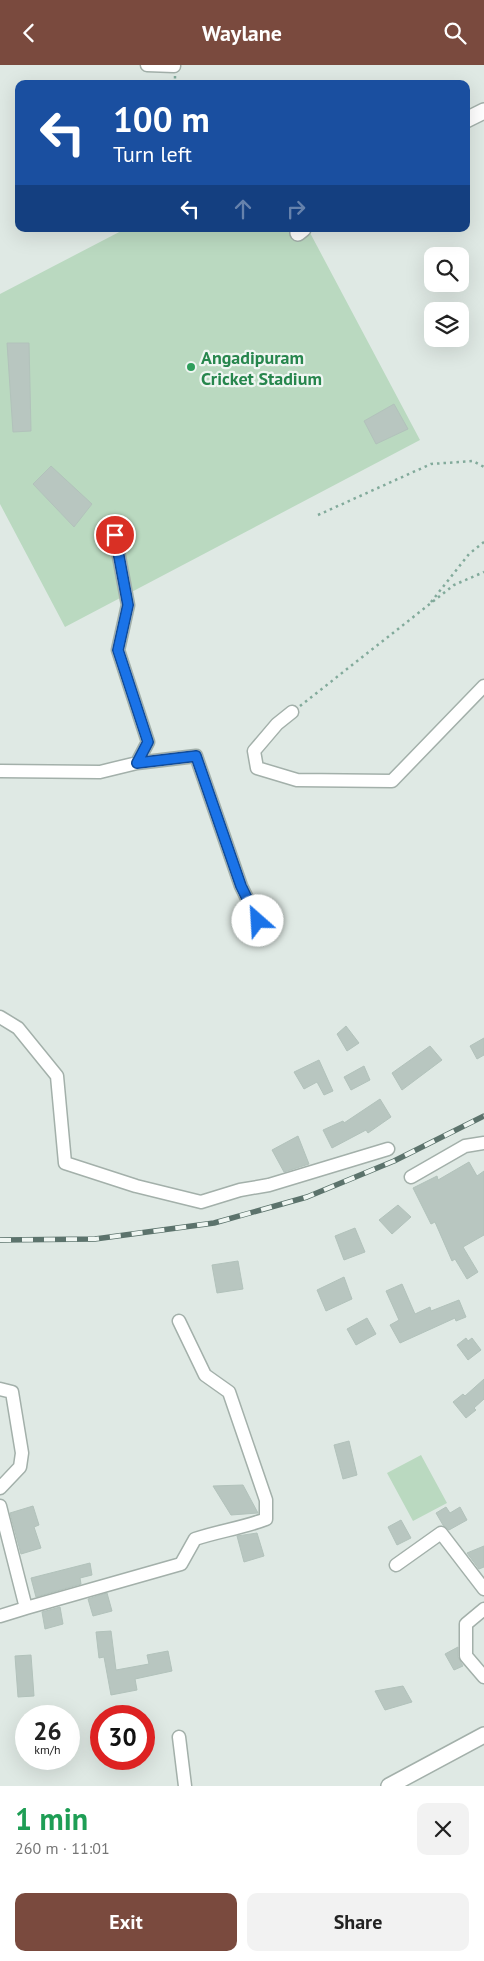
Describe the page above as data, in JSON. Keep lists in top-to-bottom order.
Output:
{
  "places": ["Angadipuram Cricket Stadium"],
  "page": {
    "header": "Waylane",
    "turn": ["100 m", "Turn left"],
    "speed": "26 km/h",
    "limit": "30",
    "heading": ["1 min", "260 m · 11:01"],
    "buttons": ["Exit", "Share"]
  }
}
